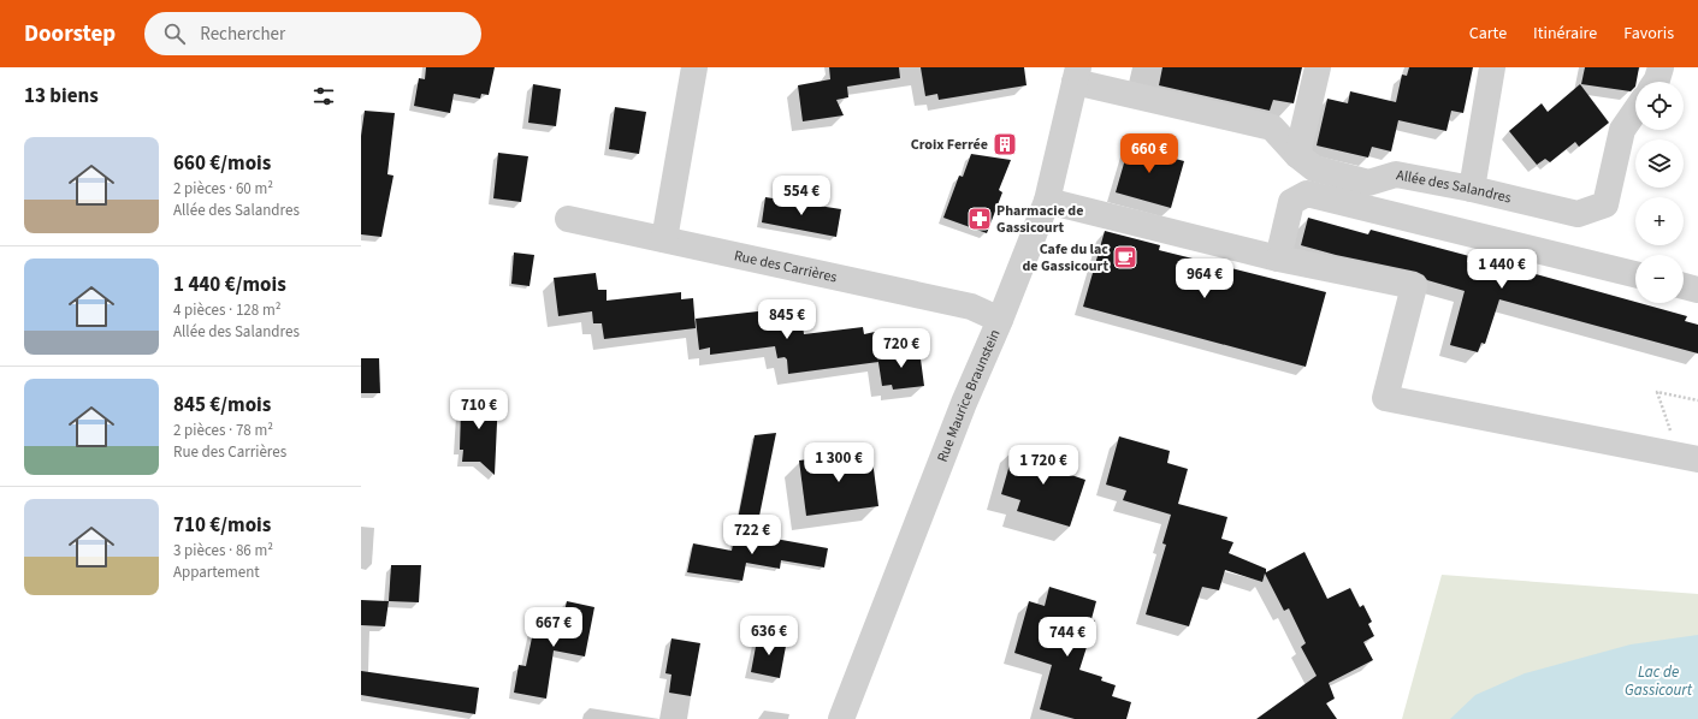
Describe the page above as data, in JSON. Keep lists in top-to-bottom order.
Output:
{
  "streets": {
    "street": ["Allée des Salandres", "Rue des Carrières", "Rue Maurice Braunstein"]
  },
  "crossings": [
    ["Allée des Salandres", "Rue Maurice Braunstein"],
    ["Rue des Carrières", "Rue Maurice Braunstein"]
  ],
  "water": ["Lac de Gassicourt"],
  "places": {
    "building": ["Croix Ferrée"],
    "pharmacy": ["Pharmacie de Gassicourt"],
    "cafe": ["Cafe du lac de Gassicourt"]
  },
  "page": {
    "header": "Doorstep",
    "search": "Rechercher",
    "nav": ["Carte", "Itinéraire", "Favoris"],
    "heading": "13 biens",
    "map_buttons": ["+", "−"],
    "list": [
      {
        "name": "660 €/mois",
        "note": "2 pièces · 60 m² · Allée des Salandres"
      },
      {
        "name": "1 440 €/mois",
        "note": "4 pièces · 128 m² · Allée des Salandres"
      },
      {
        "name": "845 €/mois",
        "note": "2 pièces · 78 m² · Rue des Carrières"
      },
      {
        "name": "710 €/mois",
        "note": "3 pièces · 86 m² · Appartement"
      }
    ],
    "price": [
      "660 €",
      "554 €",
      "1 440 €",
      "964 €",
      "845 €",
      "720 €",
      "710 €",
      "1 300 €",
      "1 720 €",
      "722 €",
      "667 €",
      "636 €",
      "744 €"
    ]
  }
}
